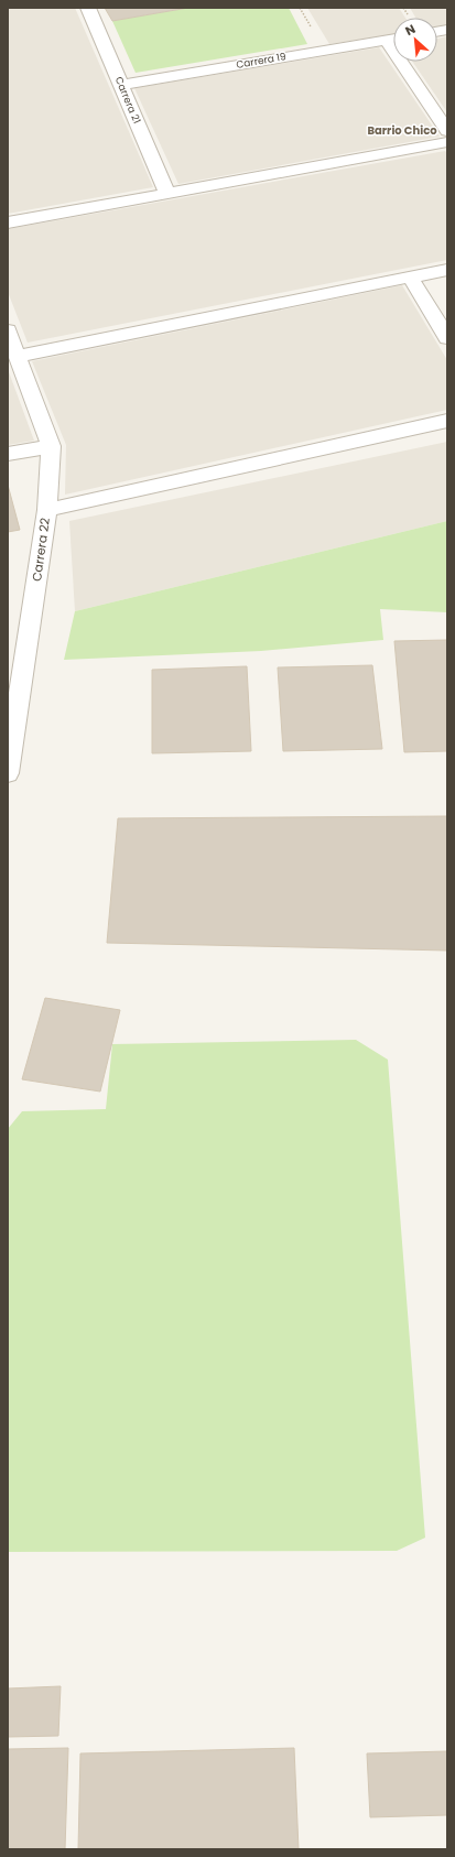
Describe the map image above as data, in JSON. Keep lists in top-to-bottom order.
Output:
{
  "streets": {
    "street": ["Carrera 19", "Carrera 21", "Carrera 22"]
  },
  "crossings": [
    ["Carrera 19", "Carrera 21"]
  ],
  "districts": ["Barrio Chico"],
  "north": "top left"
}
